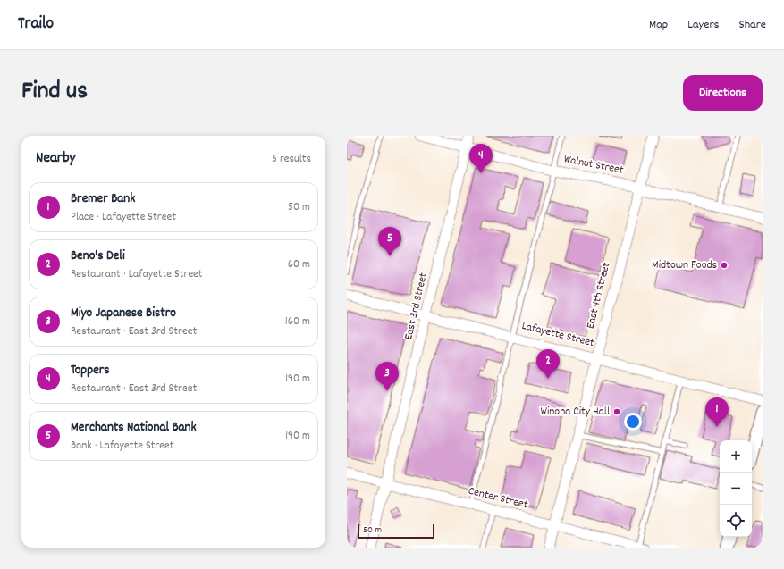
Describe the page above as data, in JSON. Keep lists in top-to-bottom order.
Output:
{
  "streets": {
    "street": [
      "Walnut Street",
      "East 4th Street",
      "East 3rd Street",
      "Lafayette Street",
      "Center Street"
    ]
  },
  "crossings": [
    ["Walnut Street", "East 4th Street"],
    ["Walnut Street", "East 3rd Street"],
    ["East 4th Street", "Lafayette Street"],
    ["East 4th Street", "Center Street"],
    ["East 3rd Street", "Lafayette Street"],
    ["East 3rd Street", "Center Street"]
  ],
  "places": ["Midtown Foods", "Winona City Hall"],
  "scale_bar": "50 m",
  "page": {
    "header": "Trailo",
    "nav": ["Map", "Layers", "Share"],
    "title": "Find us",
    "buttons": "Directions",
    "heading": ["Nearby", "5 results"],
    "pins": [
      "4",
      "5",
      "2",
      "3",
      "1"
    ],
    "list": [
      {
        "mark": "1",
        "name": "Bremer Bank",
        "note": "Place · Lafayette Street",
        "value": "50 m"
      },
      {
        "mark": "2",
        "name": "Beno's Deli",
        "note": "Restaurant · Lafayette Street",
        "value": "60 m"
      },
      {
        "mark": "3",
        "name": "Miyo Japanese Bistro",
        "note": "Restaurant · East 3rd Street",
        "value": "160 m"
      },
      {
        "mark": "4",
        "name": "Toppers",
        "note": "Restaurant · East 3rd Street",
        "value": "190 m"
      },
      {
        "mark": "5",
        "name": "Merchants National Bank",
        "note": "Bank · Lafayette Street",
        "value": "190 m"
      }
    ],
    "map_buttons": ["+", "−"],
    "scale": "50 m"
  }
}
